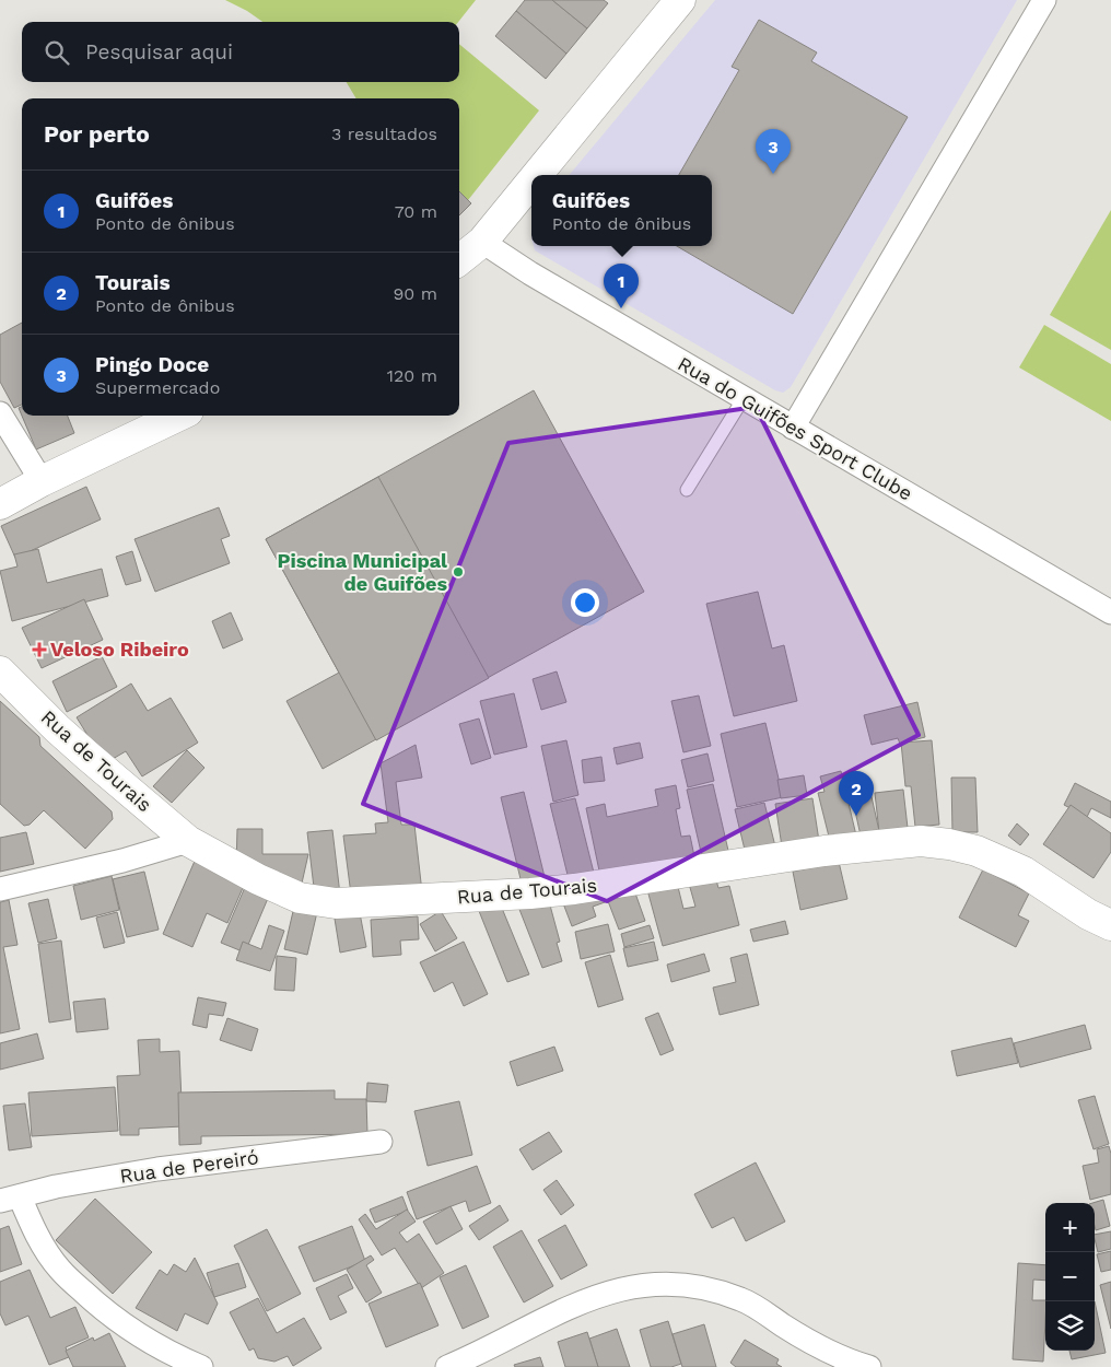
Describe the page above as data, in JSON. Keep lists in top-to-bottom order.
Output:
{
  "streets": {
    "street": ["Rua do Guifões Sport Clube", "Rua de Tourais", "Rua de Pereiró"]
  },
  "places": {
    "other": ["Piscina Municipal de Guifões"],
    "health": ["Veloso Ribeiro"]
  },
  "page": {
    "search": "Pesquisar aqui",
    "heading": ["Por perto", "3 resultados"],
    "pins": ["3", "1", "2"],
    "list": [
      {
        "mark": "1",
        "name": "Guifões",
        "note": "Ponto de ônibus",
        "value": "70 m"
      },
      {
        "mark": "2",
        "name": "Tourais",
        "note": "Ponto de ônibus",
        "value": "90 m"
      },
      {
        "mark": "3",
        "name": "Pingo Doce",
        "note": "Supermercado",
        "value": "120 m"
      }
    ],
    "popup": ["Guifões", "Ponto de ônibus"],
    "map_buttons": ["+", "−"]
  }
}
